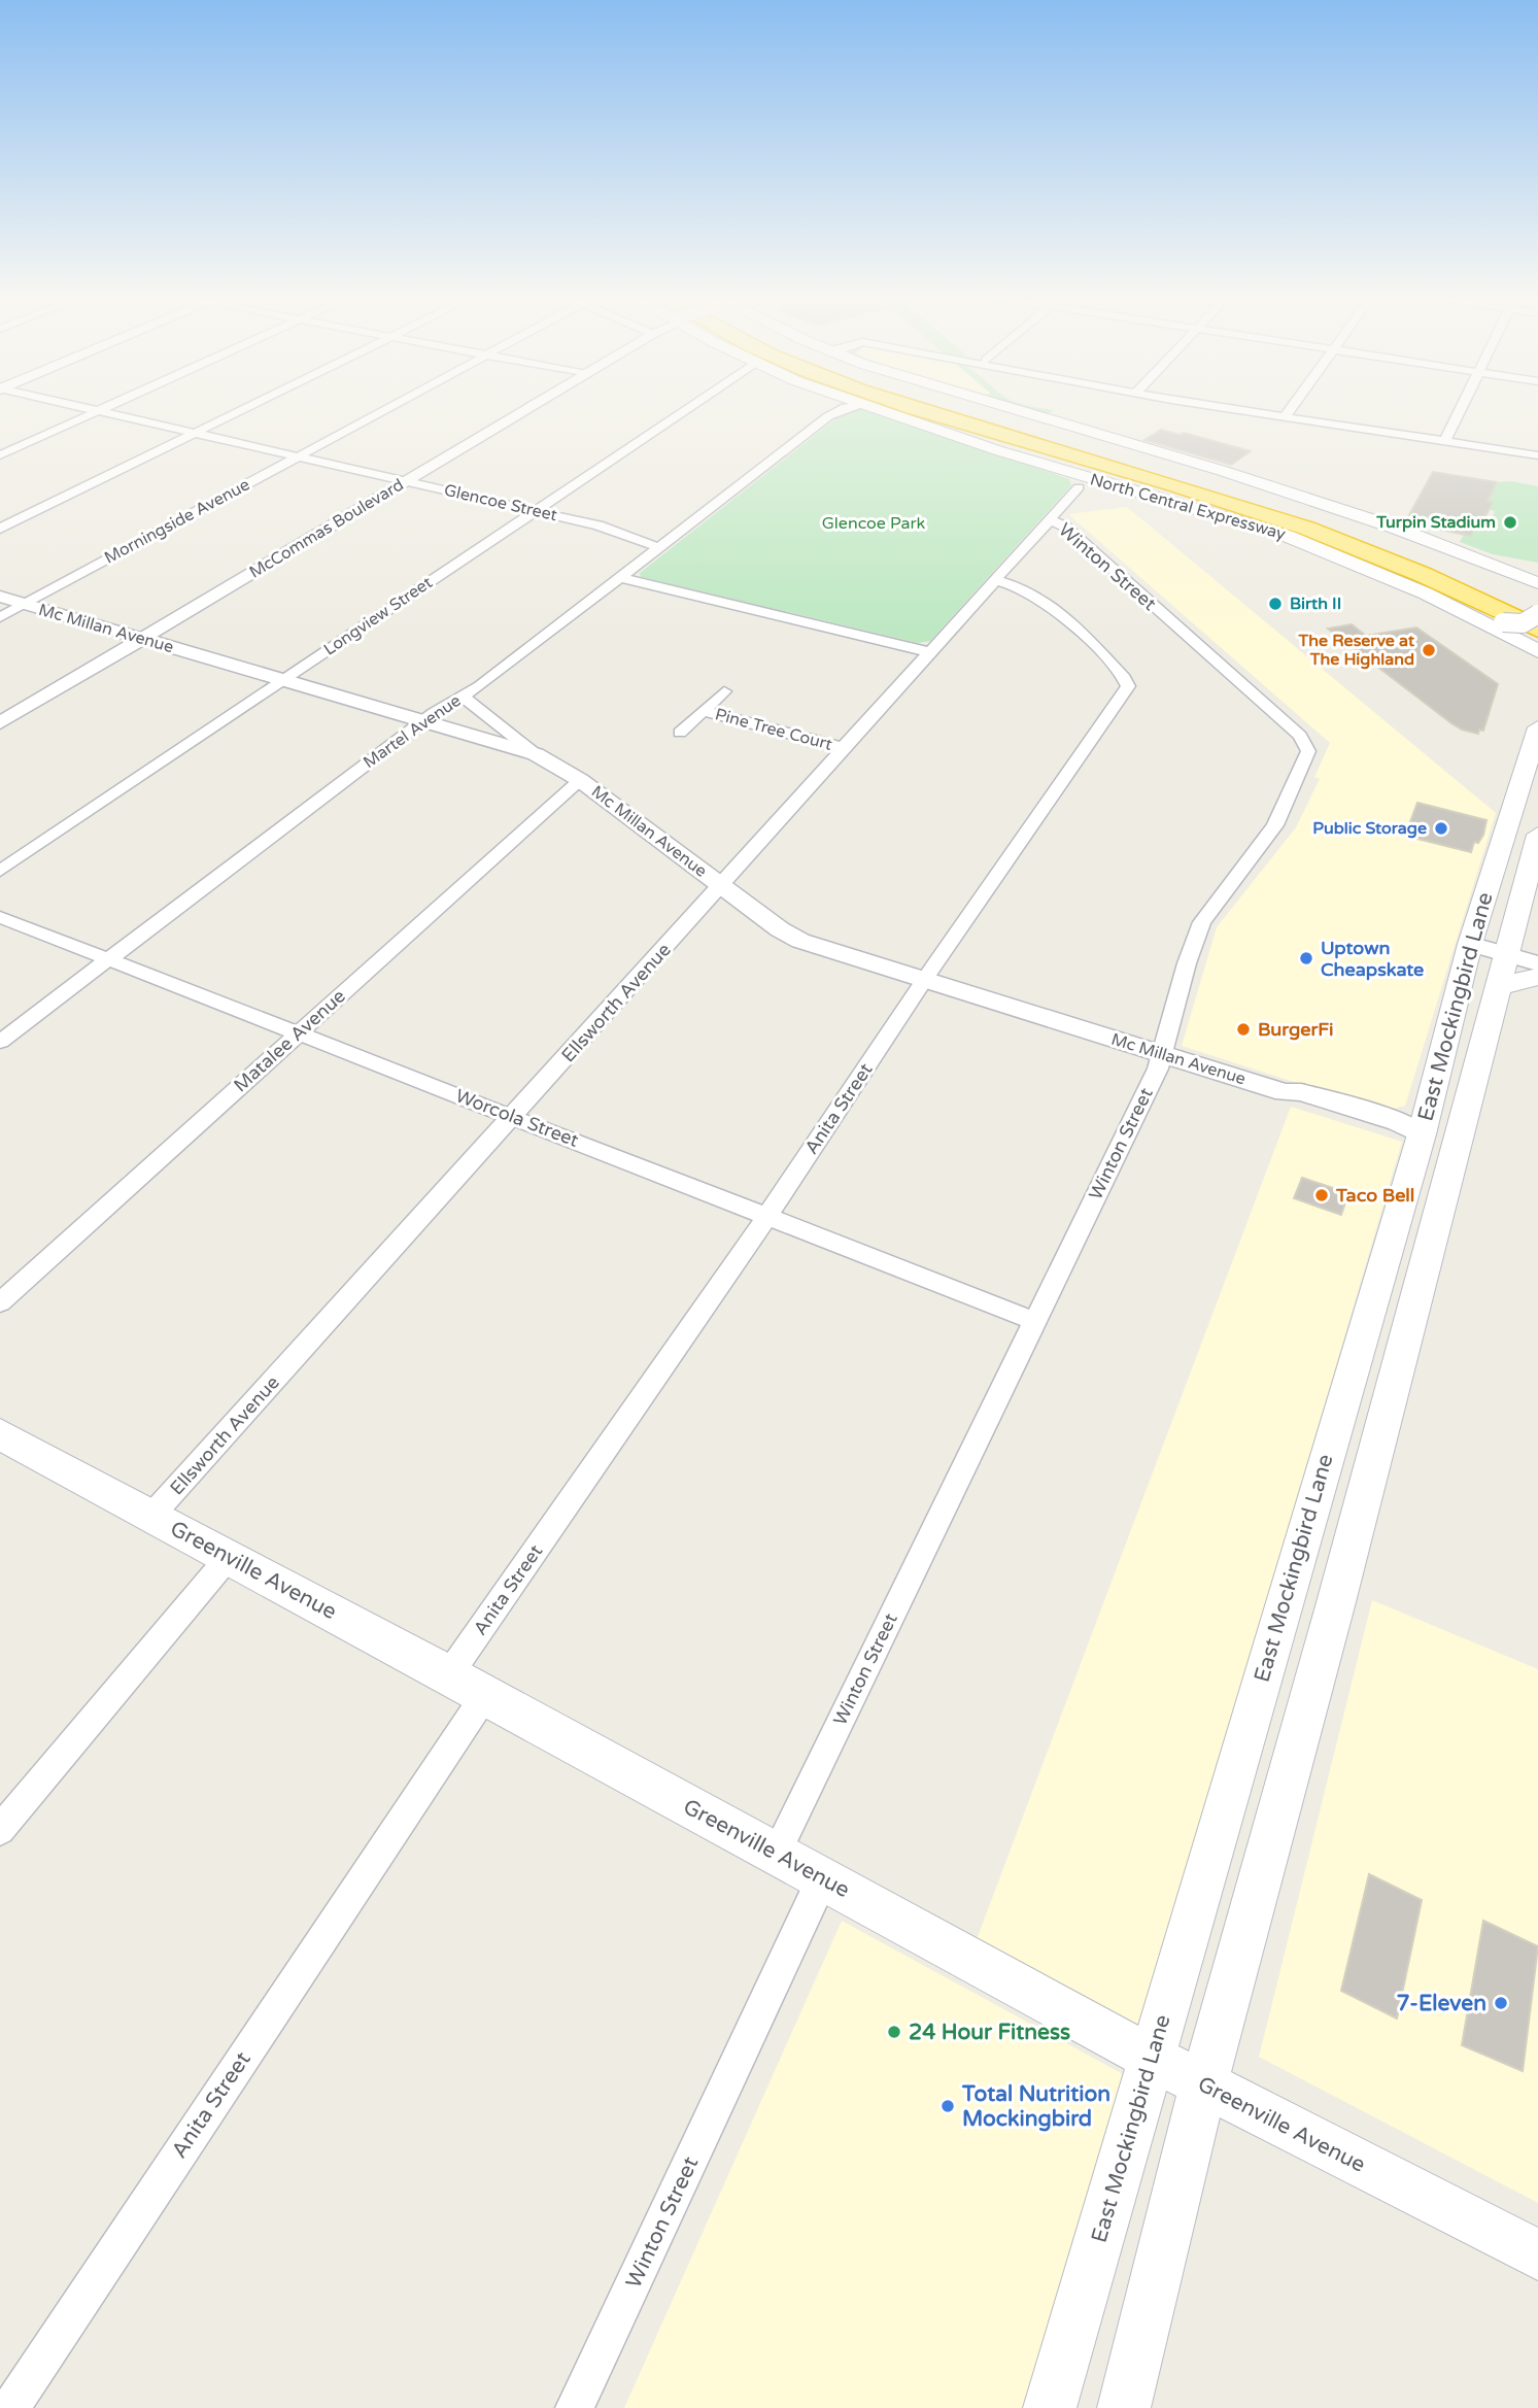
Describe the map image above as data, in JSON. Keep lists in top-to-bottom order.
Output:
{
  "streets": {
    "highway": ["North Central Expressway"],
    "main road": ["East Mockingbird Lane", "Greenville Avenue"],
    "street": [
      "Glencoe Street",
      "Morningside Avenue",
      "McCommas Boulevard",
      "Winton Street",
      "Longview Street",
      "Mc Millan Avenue",
      "Pine Tree Court",
      "Martel Avenue",
      "Ellsworth Avenue",
      "Matalee Avenue",
      "Anita Street",
      "Worcola Street"
    ]
  },
  "crossings": [
    ["Glencoe Street", "Morningside Avenue"],
    ["Glencoe Street", "McCommas Boulevard"],
    ["Glencoe Street", "Longview Street"],
    ["Glencoe Street", "Martel Avenue"],
    ["Morningside Avenue", "Mc Millan Avenue"],
    ["McCommas Boulevard", "Mc Millan Avenue"],
    ["Winton Street", "Mc Millan Avenue"],
    ["Winton Street", "Ellsworth Avenue"],
    ["Winton Street", "Worcola Street"],
    ["Winton Street", "Greenville Avenue"],
    ["Longview Street", "Mc Millan Avenue"],
    ["Mc Millan Avenue", "Martel Avenue"],
    ["Mc Millan Avenue", "Ellsworth Avenue"],
    ["Mc Millan Avenue", "East Mockingbird Lane"],
    ["Mc Millan Avenue", "Matalee Avenue"],
    ["Mc Millan Avenue", "Anita Street"],
    ["Pine Tree Court", "Ellsworth Avenue"],
    ["Martel Avenue", "Worcola Street"],
    ["Ellsworth Avenue", "Anita Street"],
    ["Ellsworth Avenue", "Worcola Street"],
    ["Ellsworth Avenue", "Greenville Avenue"],
    ["East Mockingbird Lane", "Greenville Avenue"],
    ["Matalee Avenue", "Worcola Street"],
    ["Anita Street", "Worcola Street"],
    ["Anita Street", "Greenville Avenue"]
  ],
  "parks": ["Glencoe Park"],
  "places": [
    "Turpin Stadium",
    "Birth II",
    "The Reserve at The Highland",
    "Public Storage",
    "Uptown Cheapskate",
    "BurgerFi",
    "Taco Bell",
    "7-Eleven",
    "24 Hour Fitness",
    "Total Nutrition Mockingbird"
  ]
}
